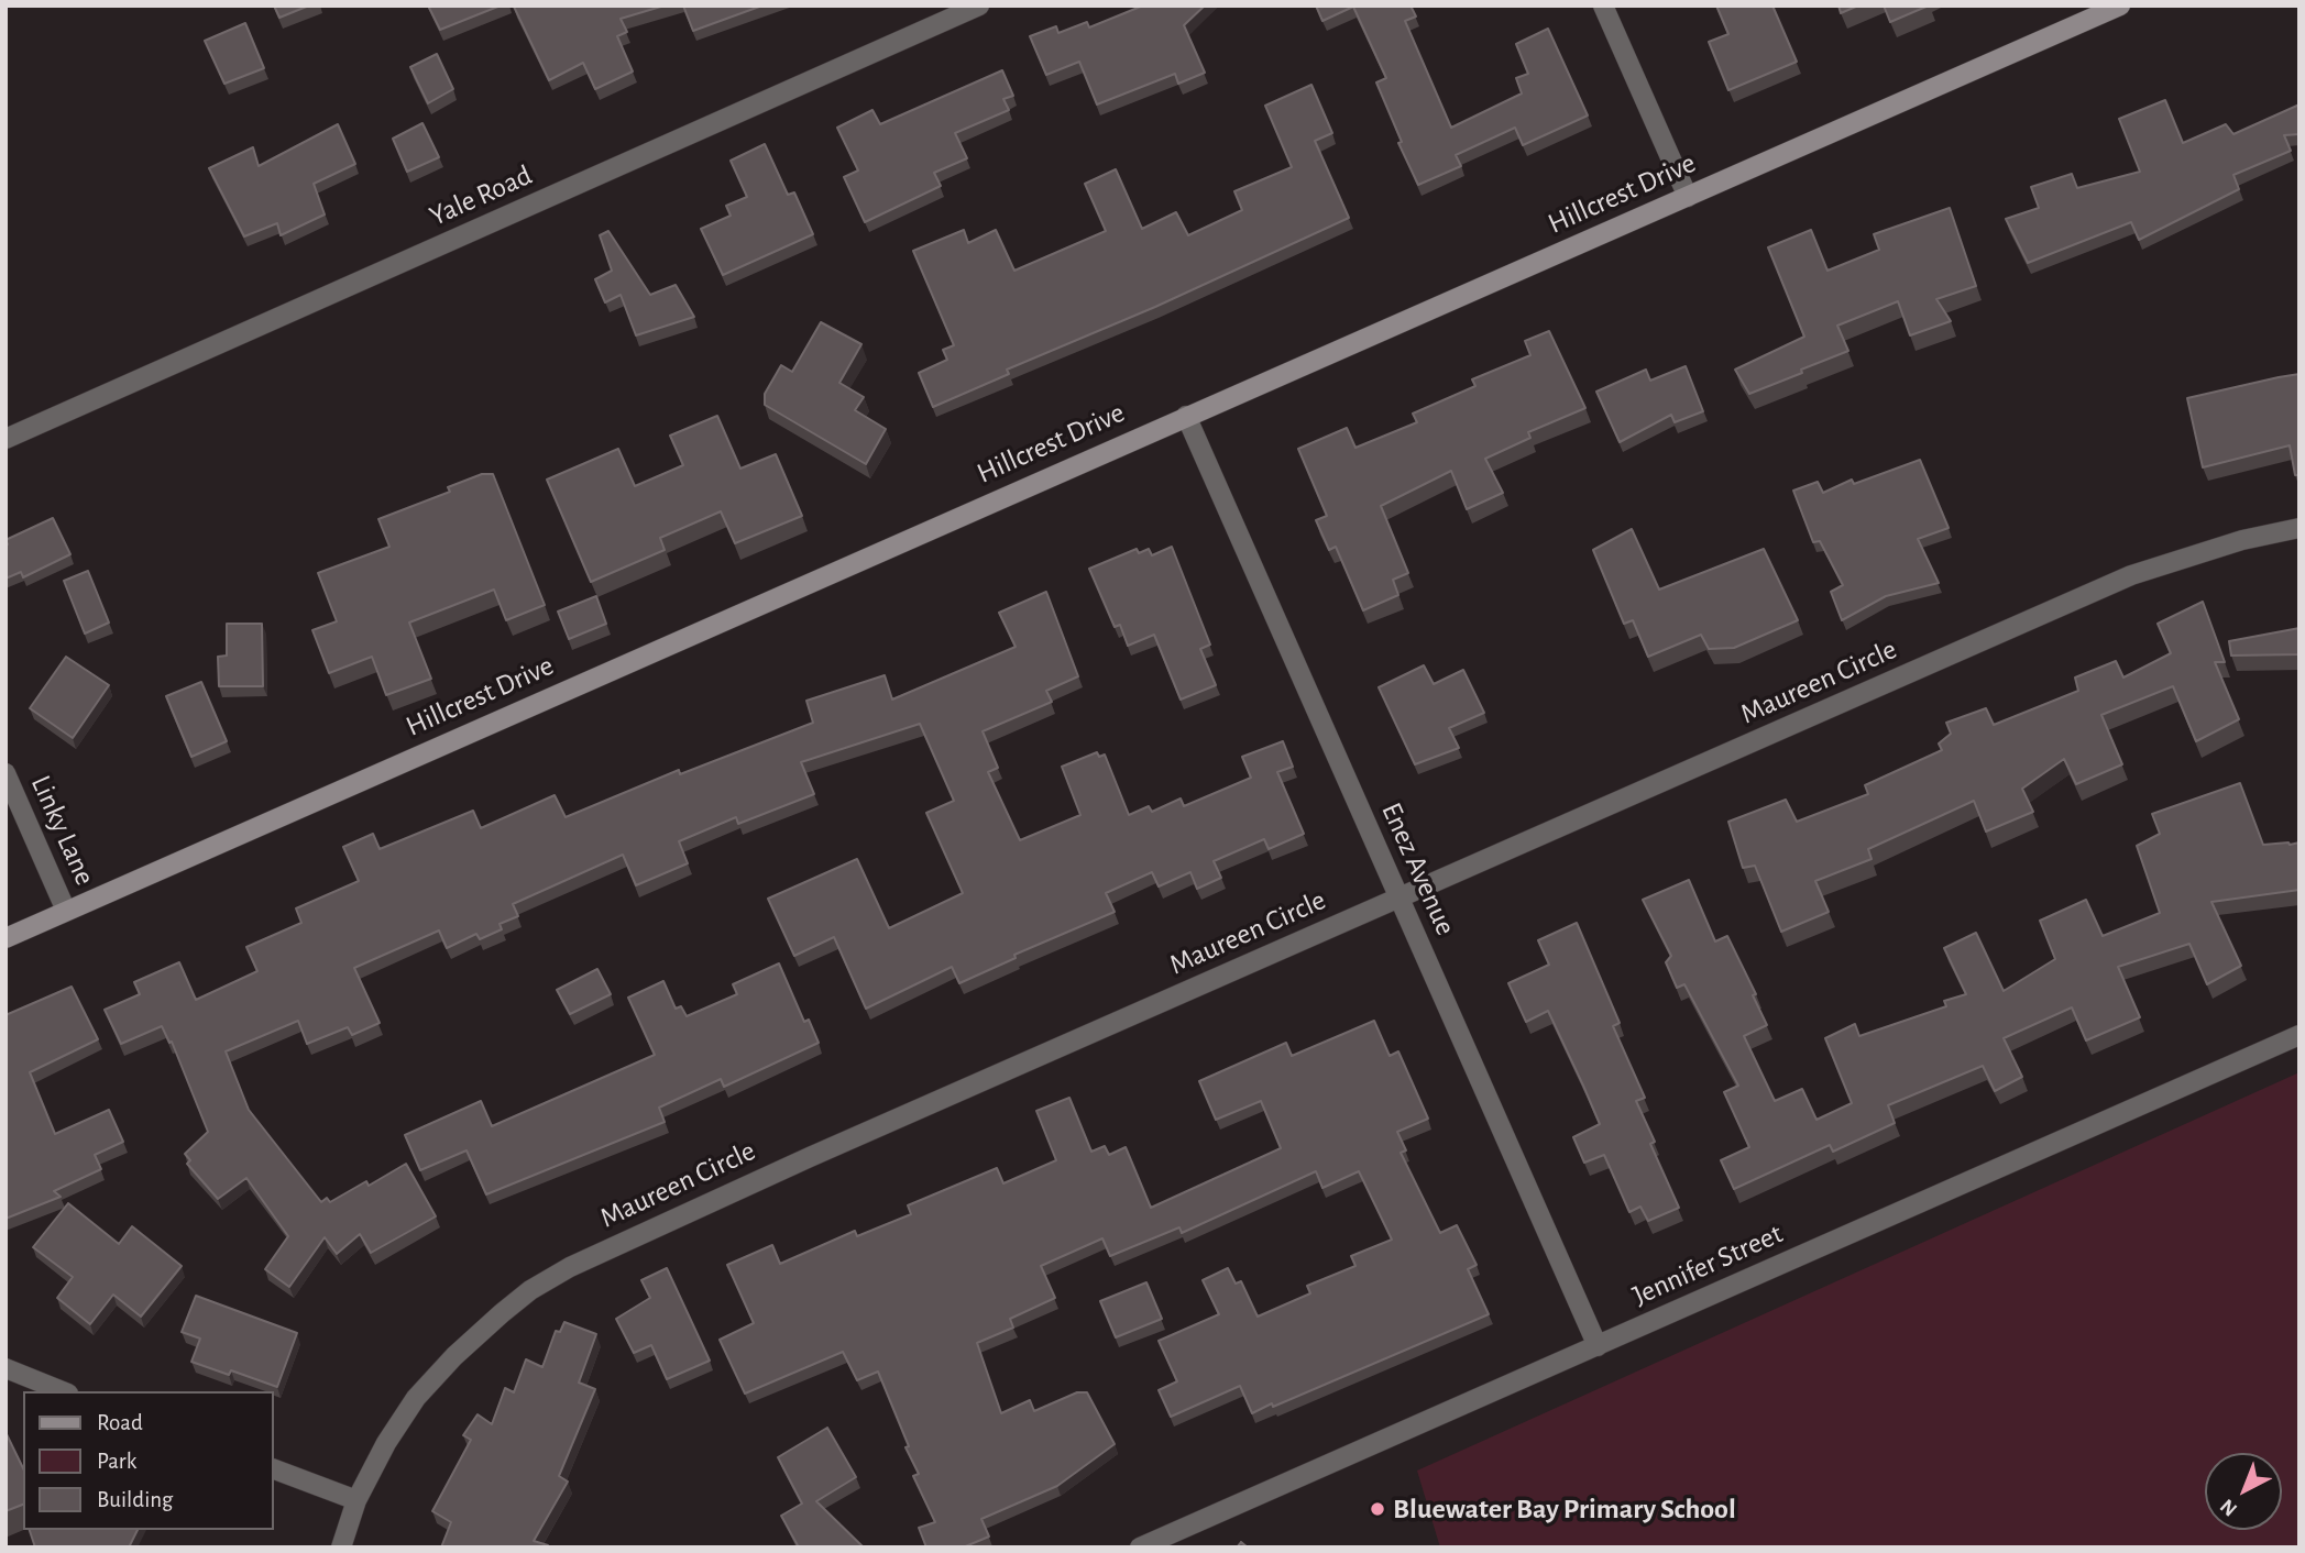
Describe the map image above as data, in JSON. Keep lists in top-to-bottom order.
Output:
{
  "streets": {
    "street": [
      "Hillcrest Drive",
      "Yale Road",
      "Maureen Circle",
      "Linky Lane",
      "Enez Avenue",
      "Jennifer Street"
    ]
  },
  "crossings": [
    ["Hillcrest Drive", "Linky Lane"],
    ["Hillcrest Drive", "Enez Avenue"],
    ["Maureen Circle", "Enez Avenue"],
    ["Enez Avenue", "Jennifer Street"]
  ],
  "places": ["Bluewater Bay Primary School"],
  "legend": ["Road", "Park", "Building"],
  "north": "bottom left"
}
